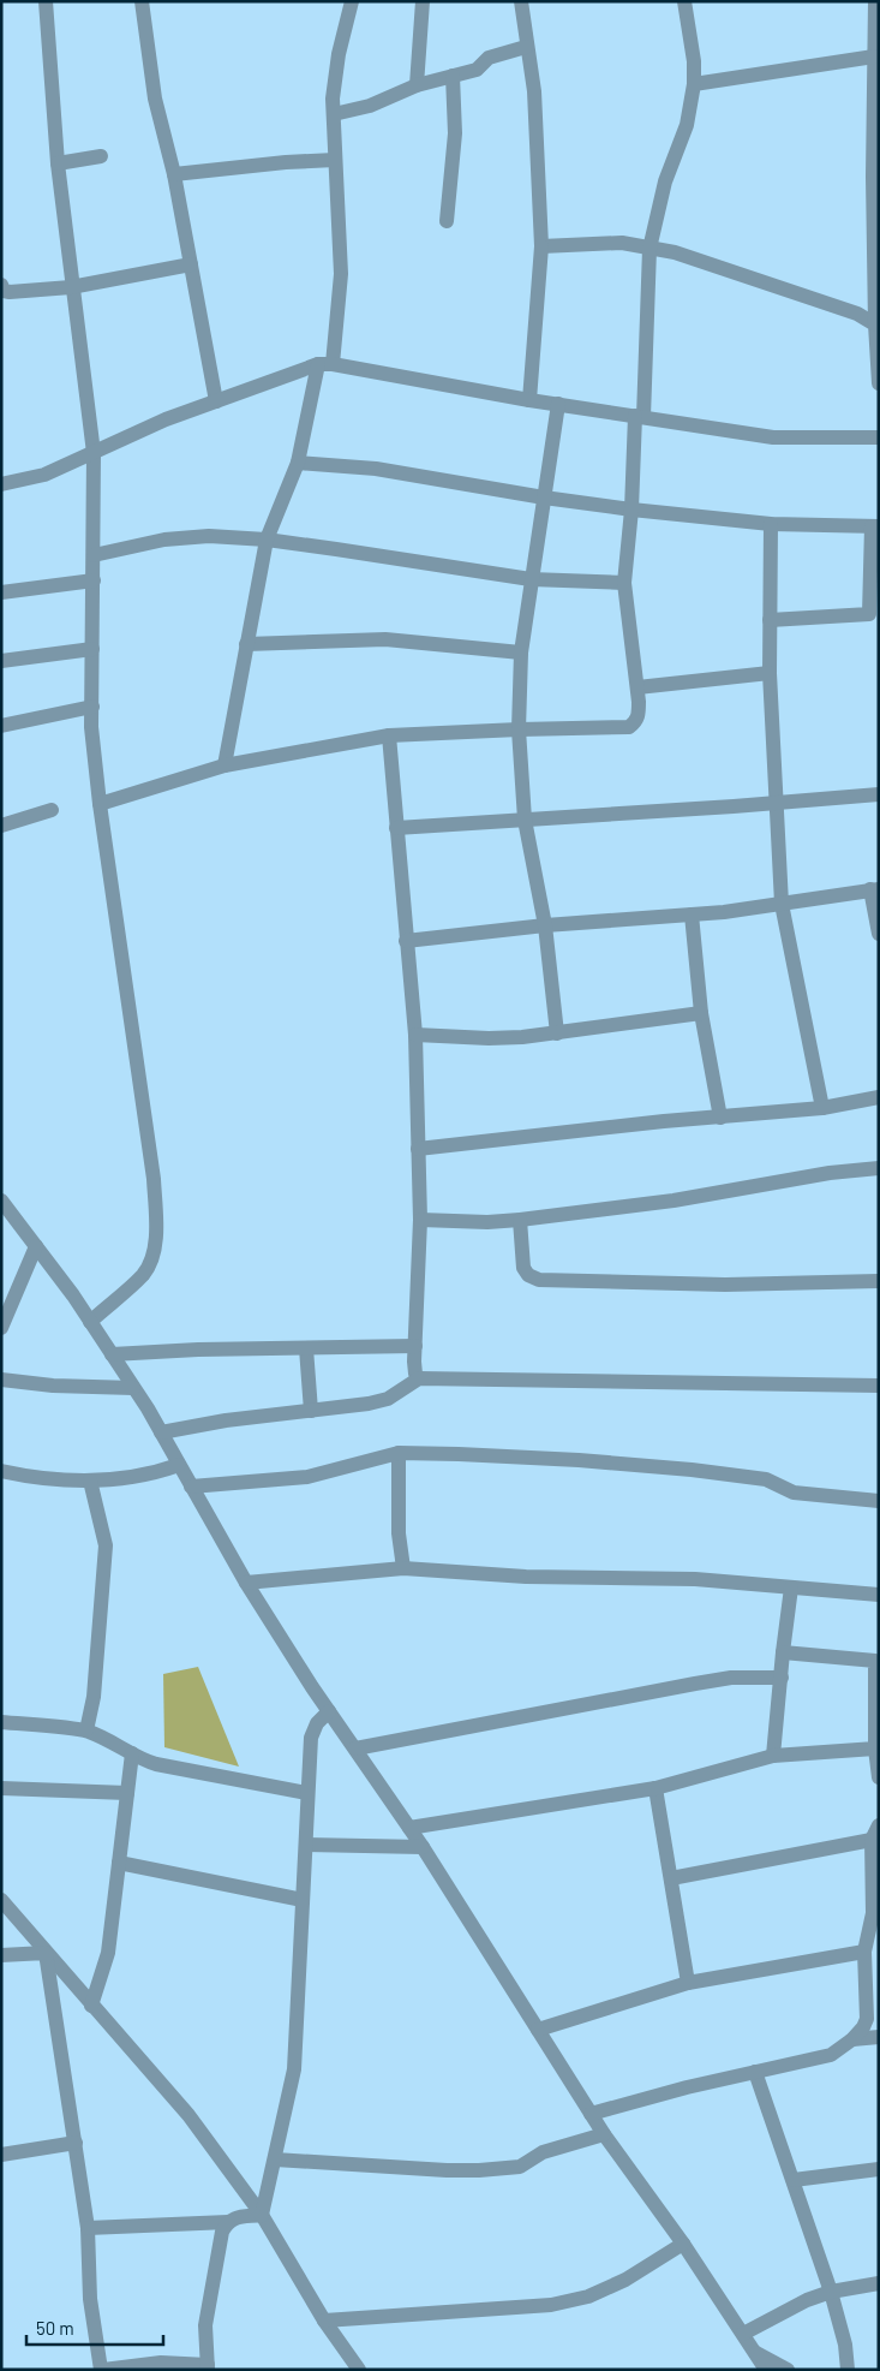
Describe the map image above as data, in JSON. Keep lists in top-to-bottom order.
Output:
{
  "scale_bar": "50 m"
}
